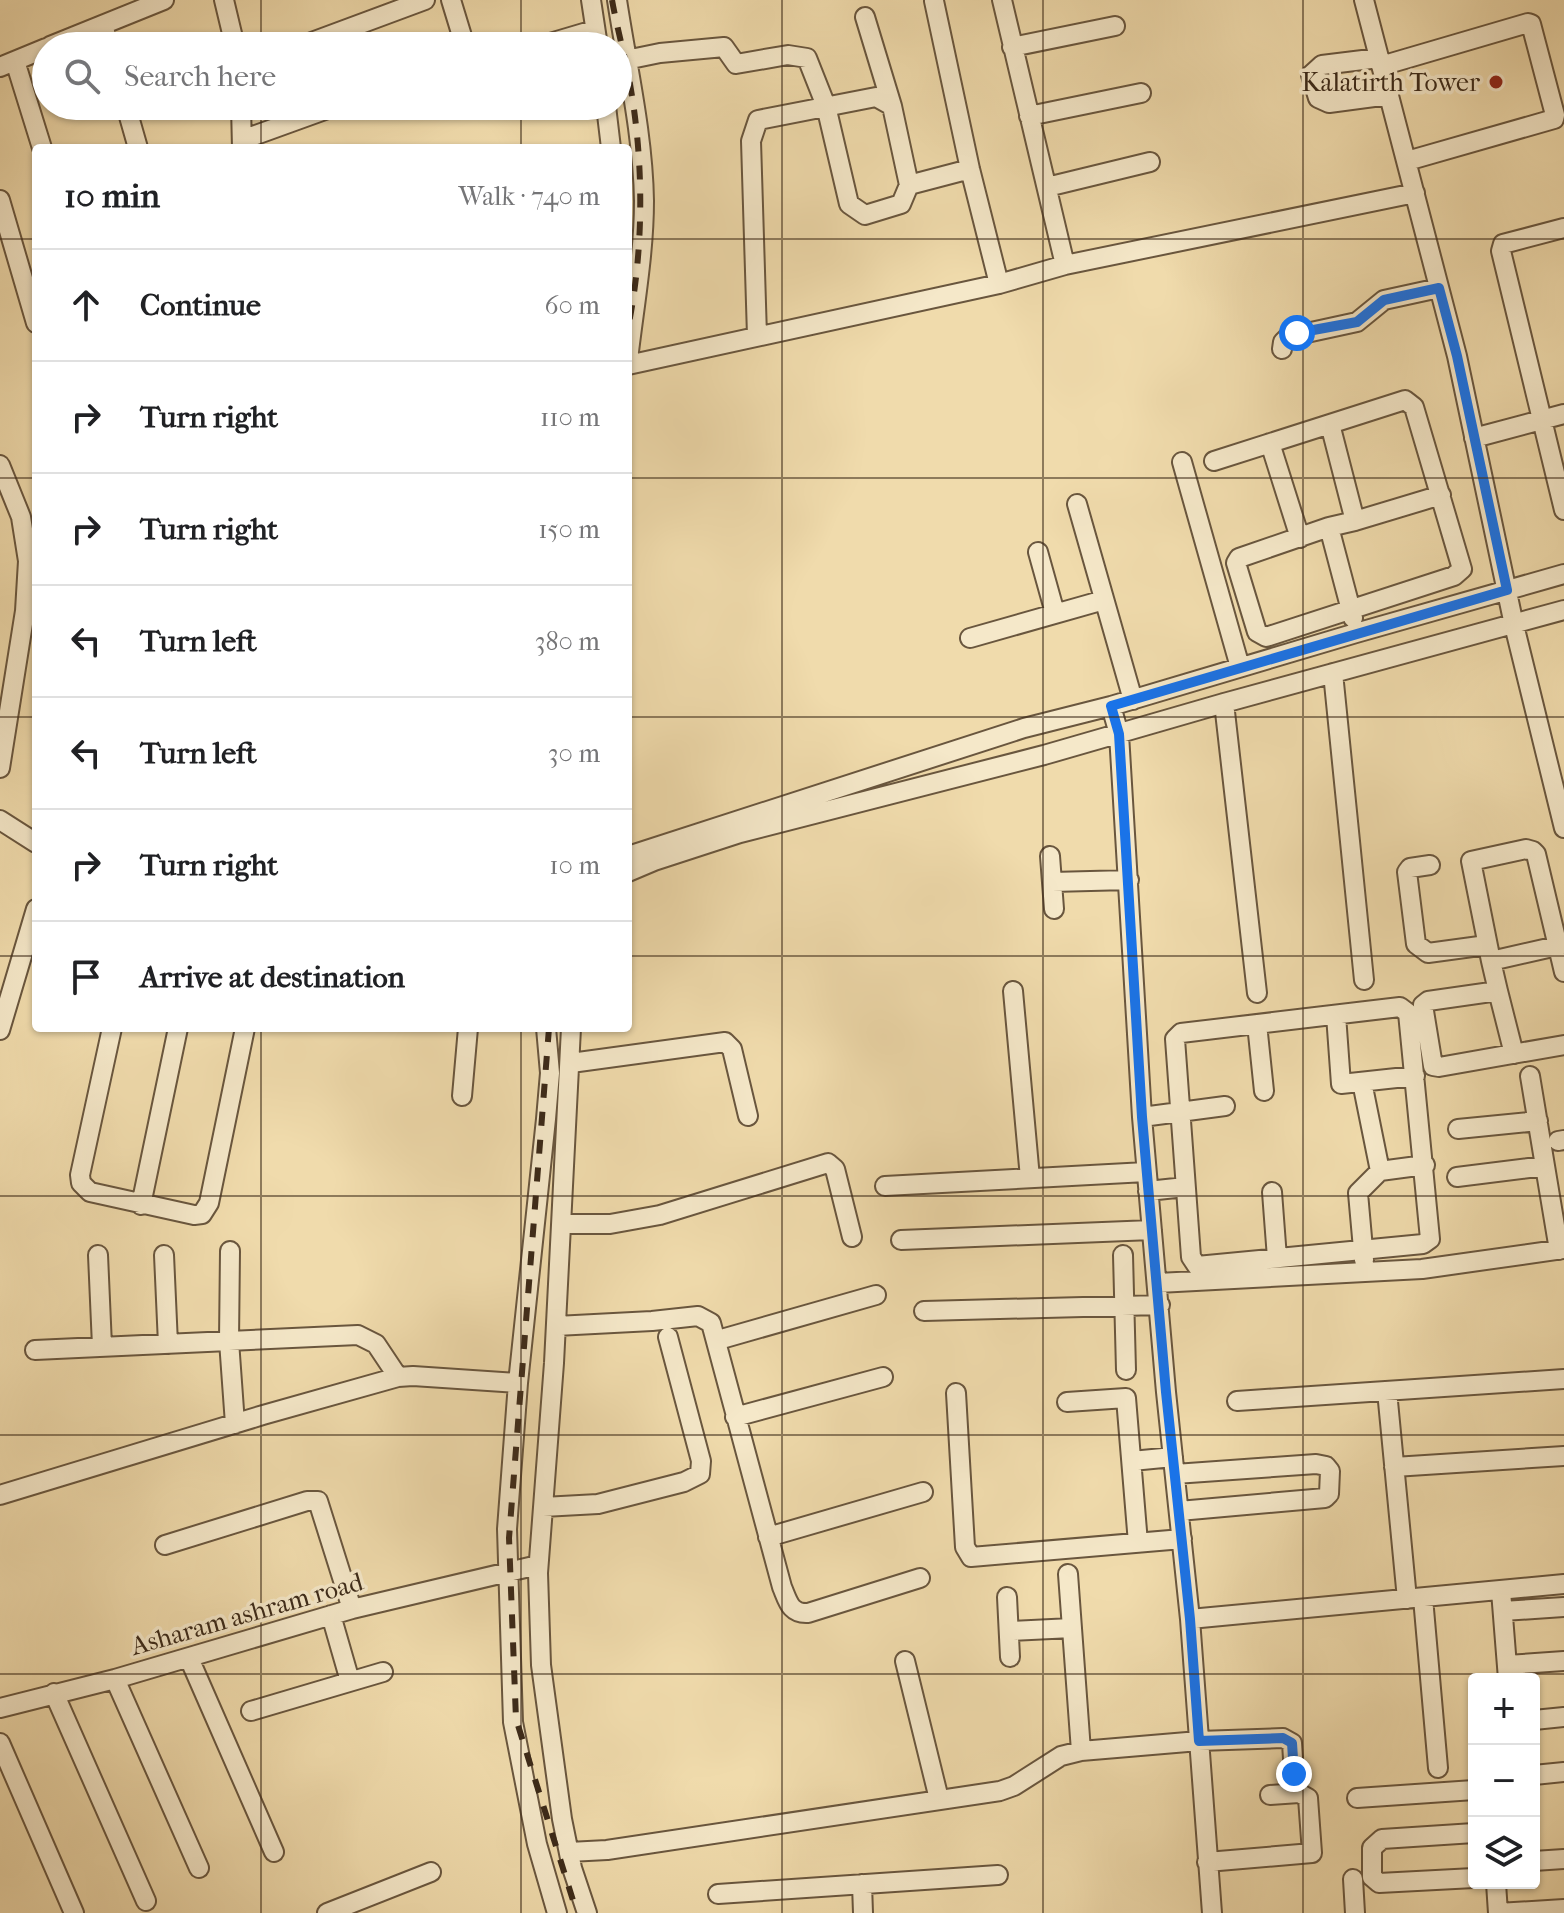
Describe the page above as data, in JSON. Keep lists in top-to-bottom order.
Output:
{
  "streets": {
    "street": ["Asharam ashram road"]
  },
  "places": ["Kalatirth Tower"],
  "page": {
    "search": "Search here",
    "heading": ["10 min", "Walk · 740 m"],
    "list": [
      ["Continue", "60 m"],
      ["Turn right", "110 m"],
      ["Turn right", "150 m"],
      ["Turn left", "380 m"],
      ["Turn left", "30 m"],
      ["Turn right", "10 m"],
      "Arrive at destination"
    ],
    "map_buttons": ["+", "−"]
  }
}
